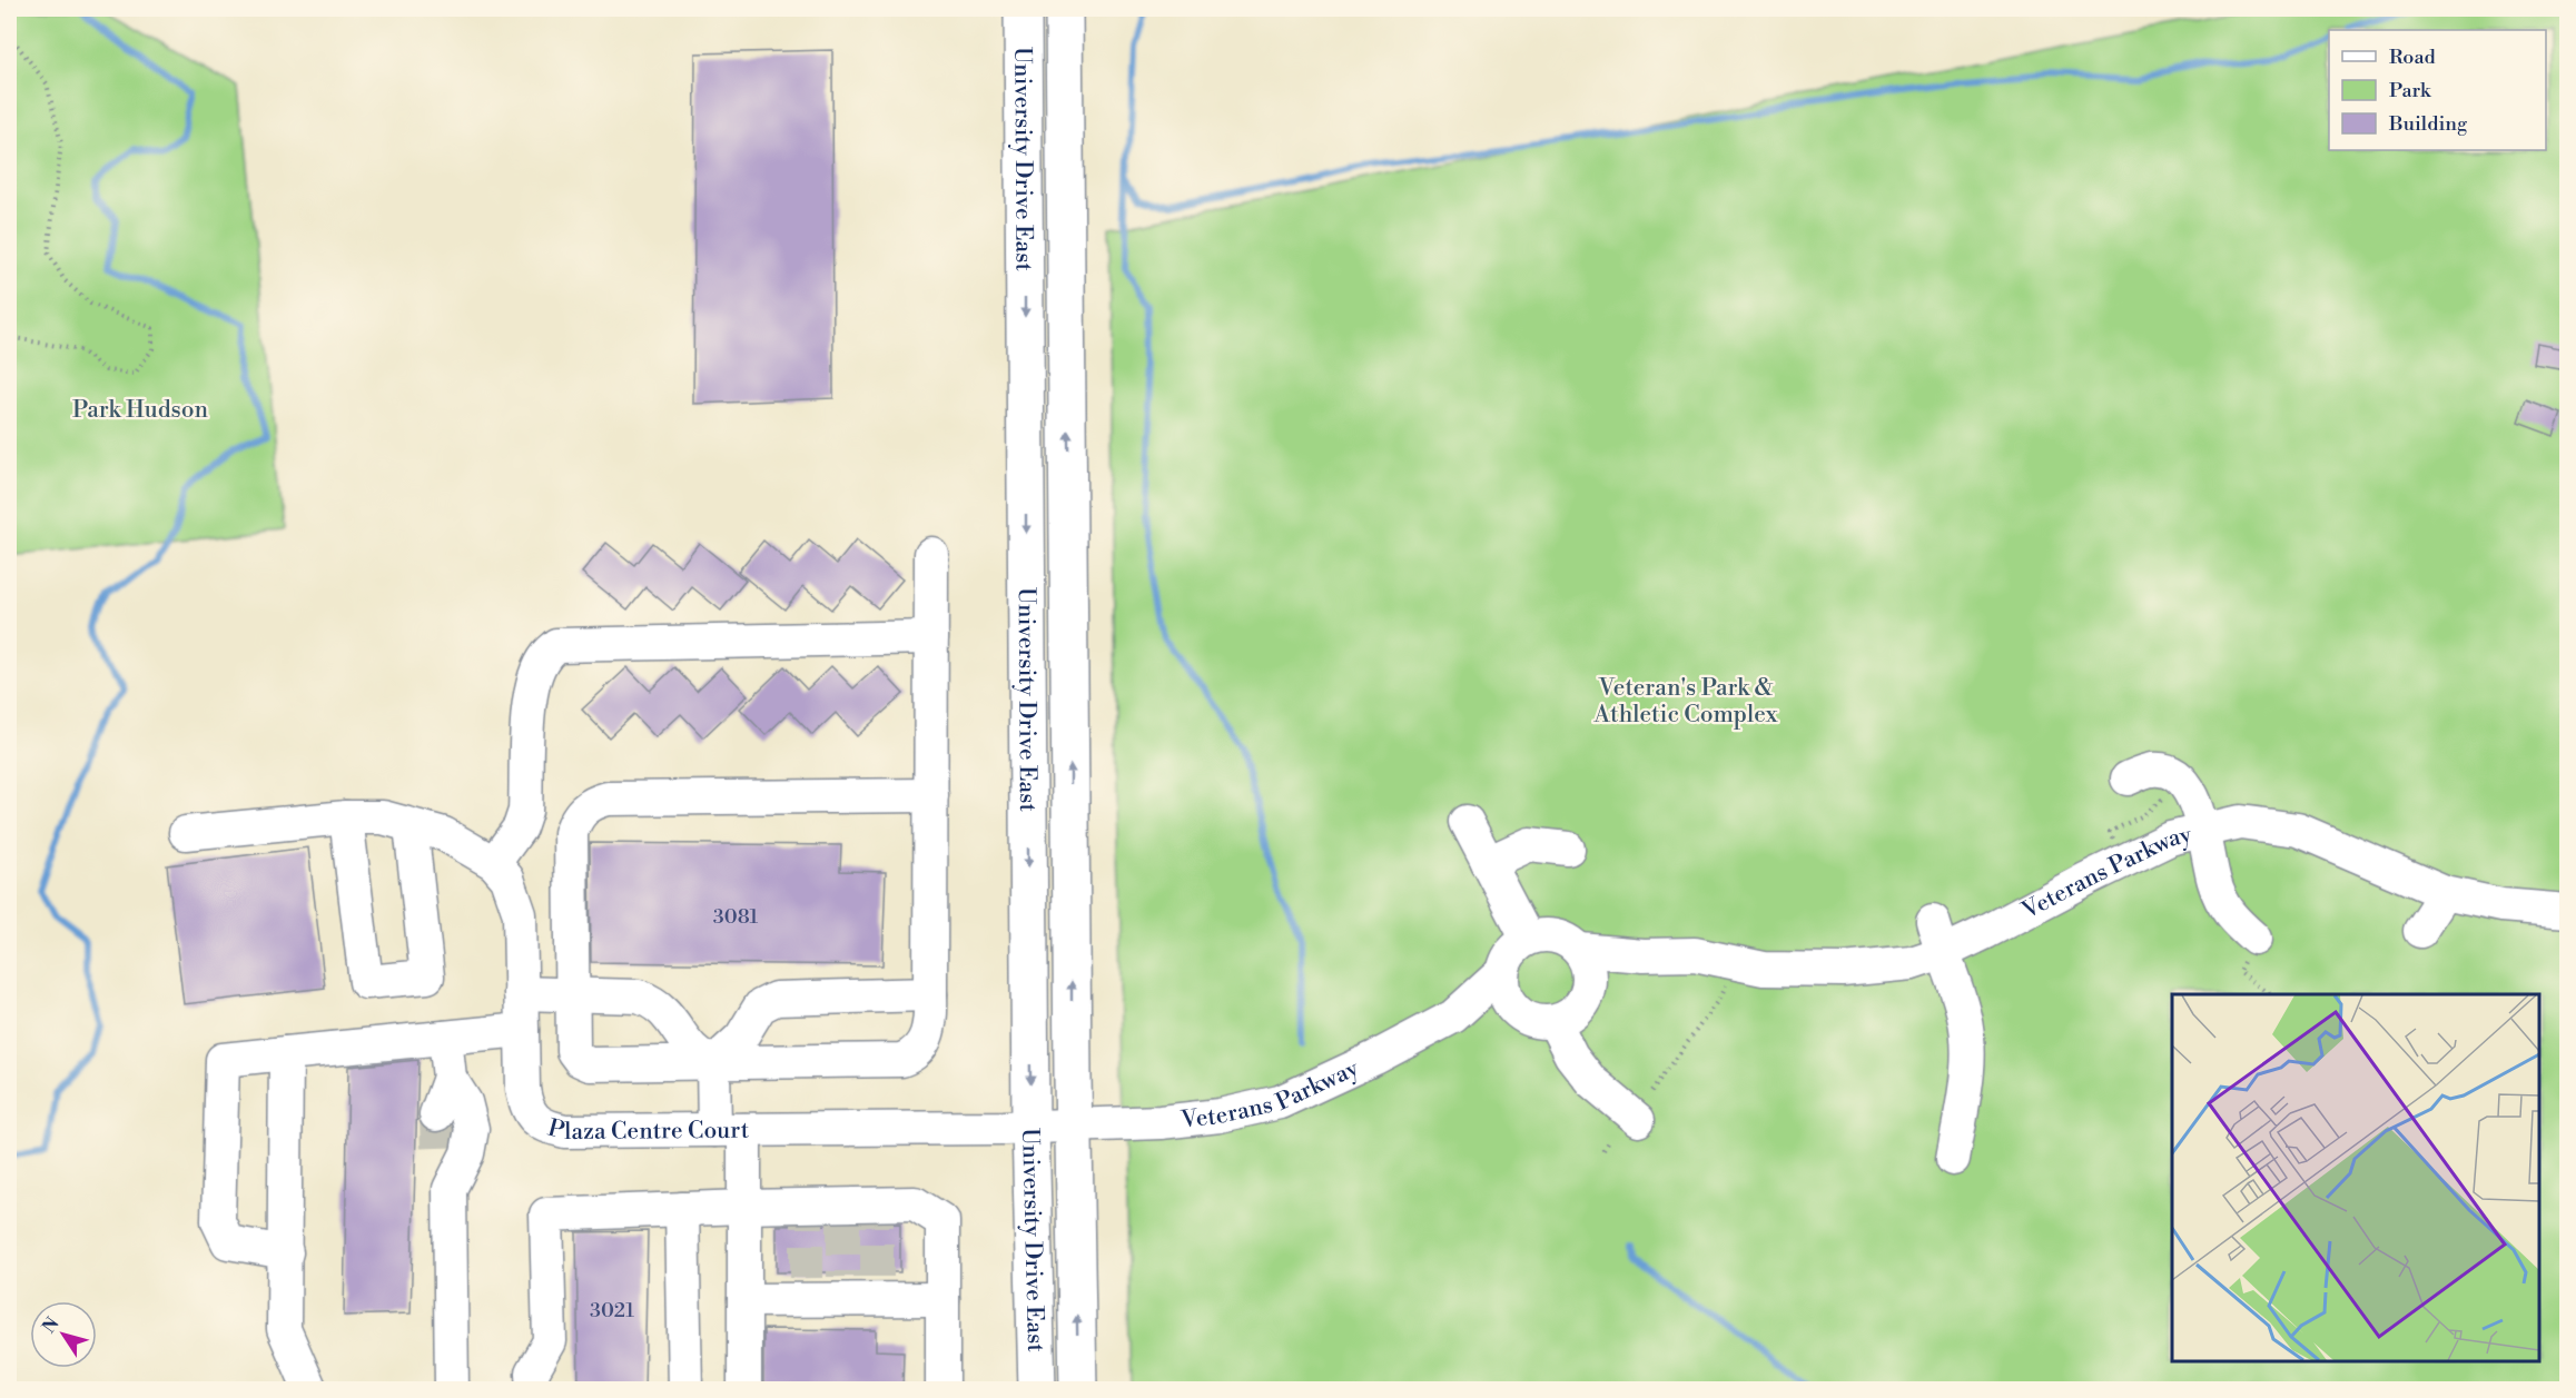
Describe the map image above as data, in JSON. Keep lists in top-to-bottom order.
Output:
{
  "streets": {
    "main road": ["University Drive East"],
    "street": ["Veterans Parkway", "Plaza Centre Court"]
  },
  "crossings": [
    ["University Drive East", "Veterans Parkway"],
    ["University Drive East", "Plaza Centre Court"],
    ["Veterans Parkway", "Plaza Centre Court"]
  ],
  "parks": ["Park Hudson", "Veteran's Park & Athletic Complex"],
  "house_numbers": ["3081", "3021"],
  "legend": ["Road", "Park", "Building"],
  "north": "top left"
}
